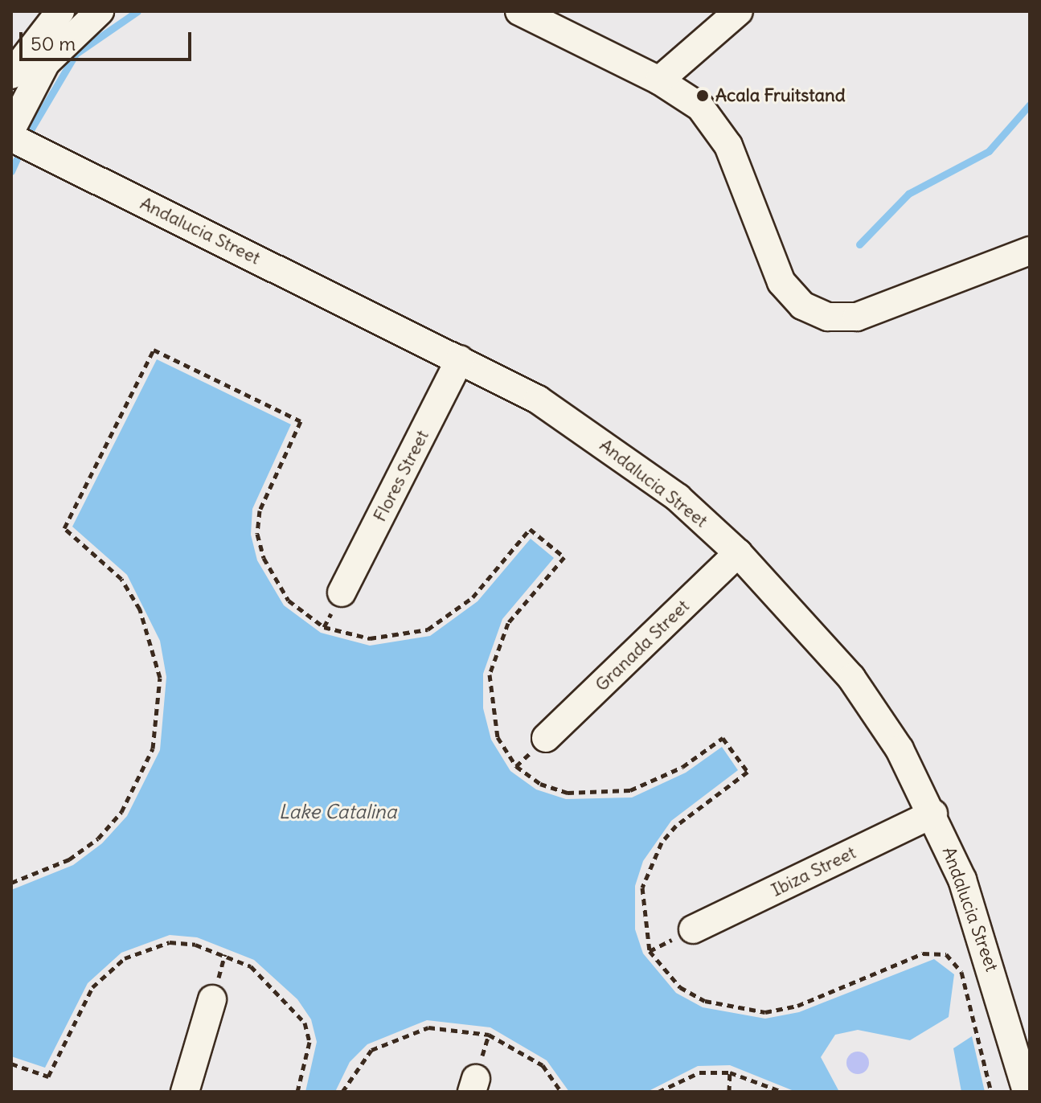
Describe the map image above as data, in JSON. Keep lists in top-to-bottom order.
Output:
{
  "streets": {
    "street": [
      "Andalucia Street",
      "Flores Street",
      "Granada Street",
      "Ibiza Street"
    ]
  },
  "crossings": [
    ["Andalucia Street", "Flores Street"],
    ["Andalucia Street", "Granada Street"],
    ["Andalucia Street", "Ibiza Street"]
  ],
  "water": ["Lake Catalina"],
  "places": ["Acala Fruitstand"],
  "scale_bar": "50 m"
}
